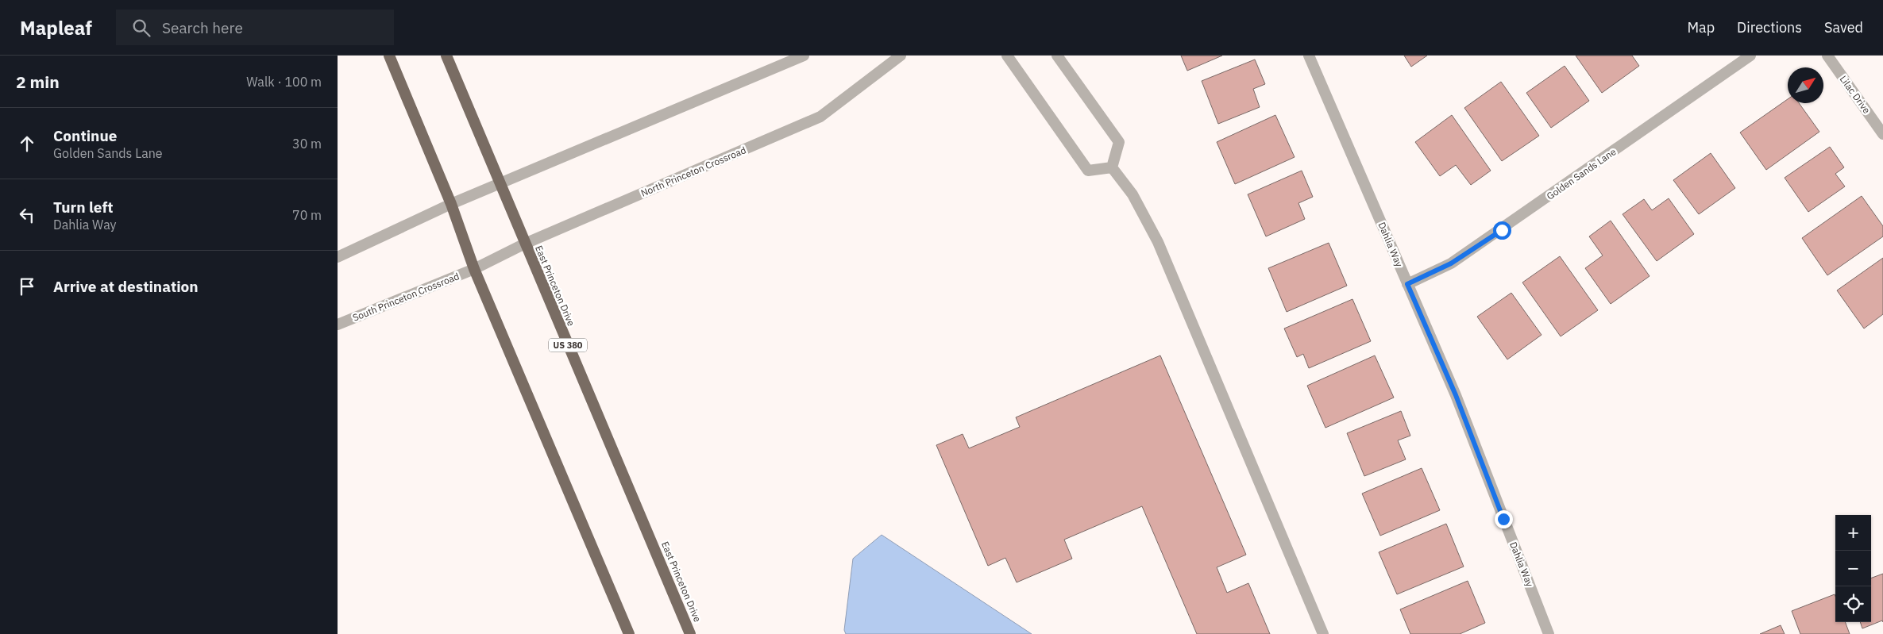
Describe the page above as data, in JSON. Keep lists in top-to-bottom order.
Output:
{
  "streets": {
    "highway": ["East Princeton Drive", "US 380"],
    "street": [
      "Lilac Drive",
      "North Princeton Crossroad",
      "Golden Sands Lane",
      "Dahlia Way",
      "South Princeton Crossroad"
    ]
  },
  "crossings": [
    ["North Princeton Crossroad", "East Princeton Drive"],
    ["North Princeton Crossroad", "South Princeton Crossroad"],
    ["Golden Sands Lane", "Dahlia Way"]
  ],
  "north": "top right",
  "page": {
    "header": "Mapleaf",
    "search": "Search here",
    "nav": ["Map", "Directions", "Saved"],
    "heading": ["2 min", "Walk · 100 m"],
    "list": [
      ["Continue", "Golden Sands Lane", "30 m"],
      ["Turn left", "Dahlia Way", "70 m"],
      "Arrive at destination"
    ],
    "map_buttons": ["+", "−"]
  }
}
